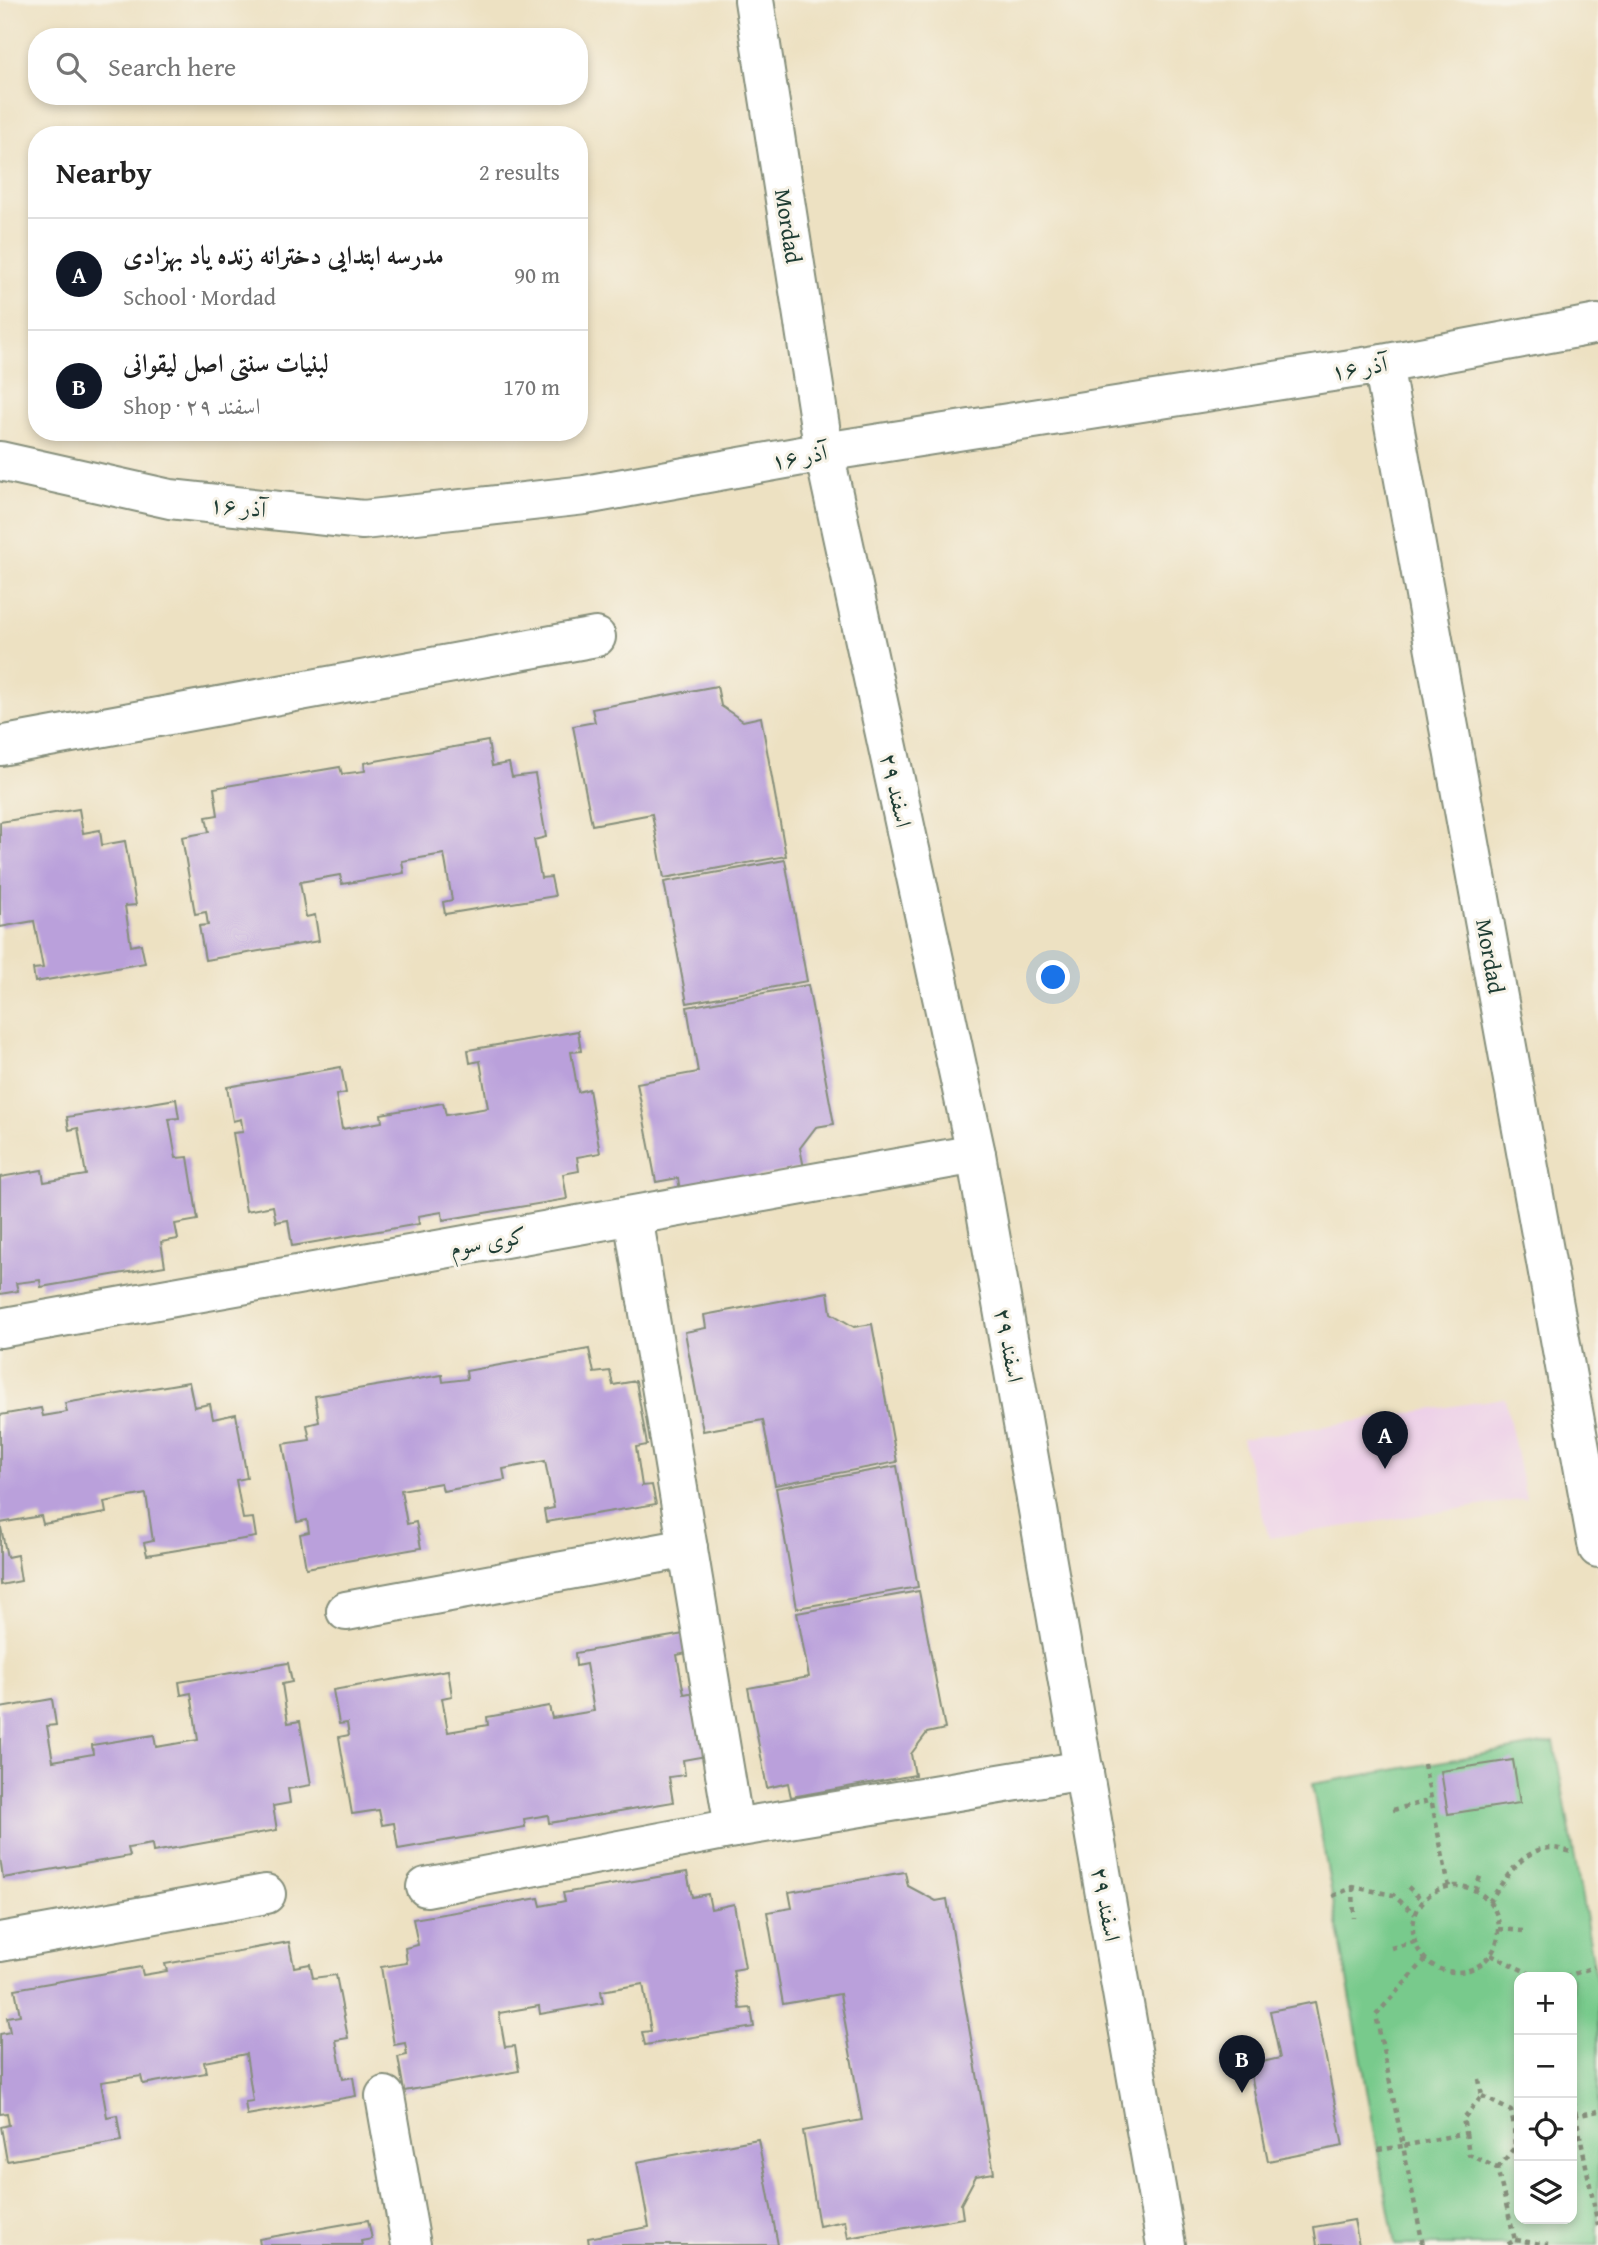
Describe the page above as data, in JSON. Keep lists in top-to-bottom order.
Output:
{
  "streets": {
    "street": [
      "Mordad",
      "۱۶ آذر",
      "۲۹ اسفند",
      "کوی سوم"
    ]
  },
  "crossings": [
    ["Mordad", "۱۶ آذر"],
    ["Mordad", "۲۹ اسفند"],
    ["۱۶ آذر", "۲۹ اسفند"],
    ["۲۹ اسفند", "کوی سوم"]
  ],
  "page": {
    "search": "Search here",
    "heading": ["Nearby", "2 results"],
    "list": [
      {
        "mark": "A",
        "name": "مدرسه ابتدایی دخترانه زنده یاد بهزادی",
        "note": "School · Mordad",
        "value": "90 m"
      },
      {
        "mark": "B",
        "name": "لبنیات سنتی اصل لیقوانی",
        "note": "Shop · ۲۹ اسفند",
        "value": "170 m"
      }
    ],
    "pins": ["A", "B"],
    "map_buttons": ["+", "−"]
  }
}
